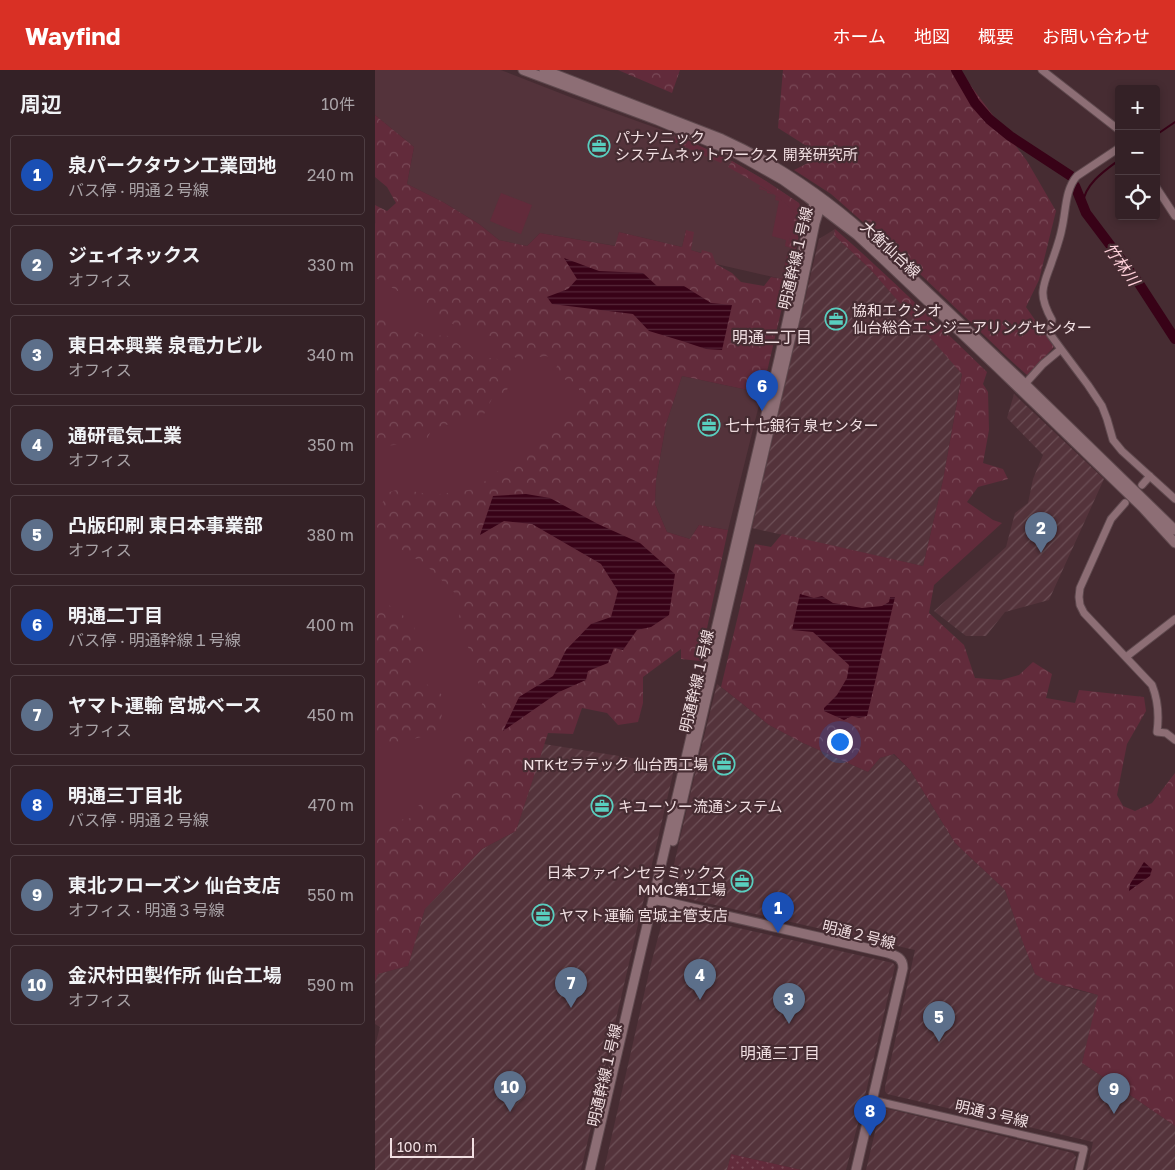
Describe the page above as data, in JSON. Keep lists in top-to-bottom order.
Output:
{
  "streets": {
    "street": [
      "大衡仙台線",
      "明通幹線１号線",
      "明通２号線",
      "明通３号線"
    ]
  },
  "crossings": [
    ["大衡仙台線", "明通幹線１号線"],
    ["明通幹線１号線", "明通２号線"],
    ["明通２号線", "明通３号線"]
  ],
  "districts": ["明通二丁目", "明通三丁目"],
  "water": ["竹林川"],
  "places": {
    "office": [
      "パナソニック システムネットワークス 開発研究所",
      "協和エクシオ 仙台総合エンジニアリングセンター",
      "七十七銀行 泉センター",
      "NTKセラテック 仙台西工場",
      "キユーソー流通システム",
      "日本ファインセラミックス MMC第1工場",
      "ヤマト運輸 宮城主管支店"
    ]
  },
  "scale_bar": "100 m",
  "page": {
    "header": "Wayfind",
    "nav": [
      "ホーム",
      "地図",
      "概要",
      "お問い合わせ"
    ],
    "heading": ["周辺", "10件"],
    "map_buttons": ["+", "−"],
    "list": [
      {
        "mark": "1",
        "name": "泉パークタウン工業団地",
        "note": "バス停 · 明通２号線",
        "value": "240 m"
      },
      {
        "mark": "2",
        "name": "ジェイネックス",
        "note": "オフィス",
        "value": "330 m"
      },
      {
        "mark": "3",
        "name": "東日本興業 泉電力ビル",
        "note": "オフィス",
        "value": "340 m"
      },
      {
        "mark": "4",
        "name": "通研電気工業",
        "note": "オフィス",
        "value": "350 m"
      },
      {
        "mark": "5",
        "name": "凸版印刷 東日本事業部",
        "note": "オフィス",
        "value": "380 m"
      },
      {
        "mark": "6",
        "name": "明通二丁目",
        "note": "バス停 · 明通幹線１号線",
        "value": "400 m"
      },
      {
        "mark": "7",
        "name": "ヤマト運輸 宮城ベース",
        "note": "オフィス",
        "value": "450 m"
      },
      {
        "mark": "8",
        "name": "明通三丁目北",
        "note": "バス停 · 明通２号線",
        "value": "470 m"
      },
      {
        "mark": "9",
        "name": "東北フローズン 仙台支店",
        "note": "オフィス · 明通３号線",
        "value": "550 m"
      },
      {
        "mark": "10",
        "name": "金沢村田製作所 仙台工場",
        "note": "オフィス",
        "value": "590 m"
      }
    ],
    "pins": [
      "6",
      "2",
      "1",
      "4",
      "7",
      "3",
      "5",
      "10",
      "9",
      "8"
    ],
    "scale": "100 m"
  }
}
